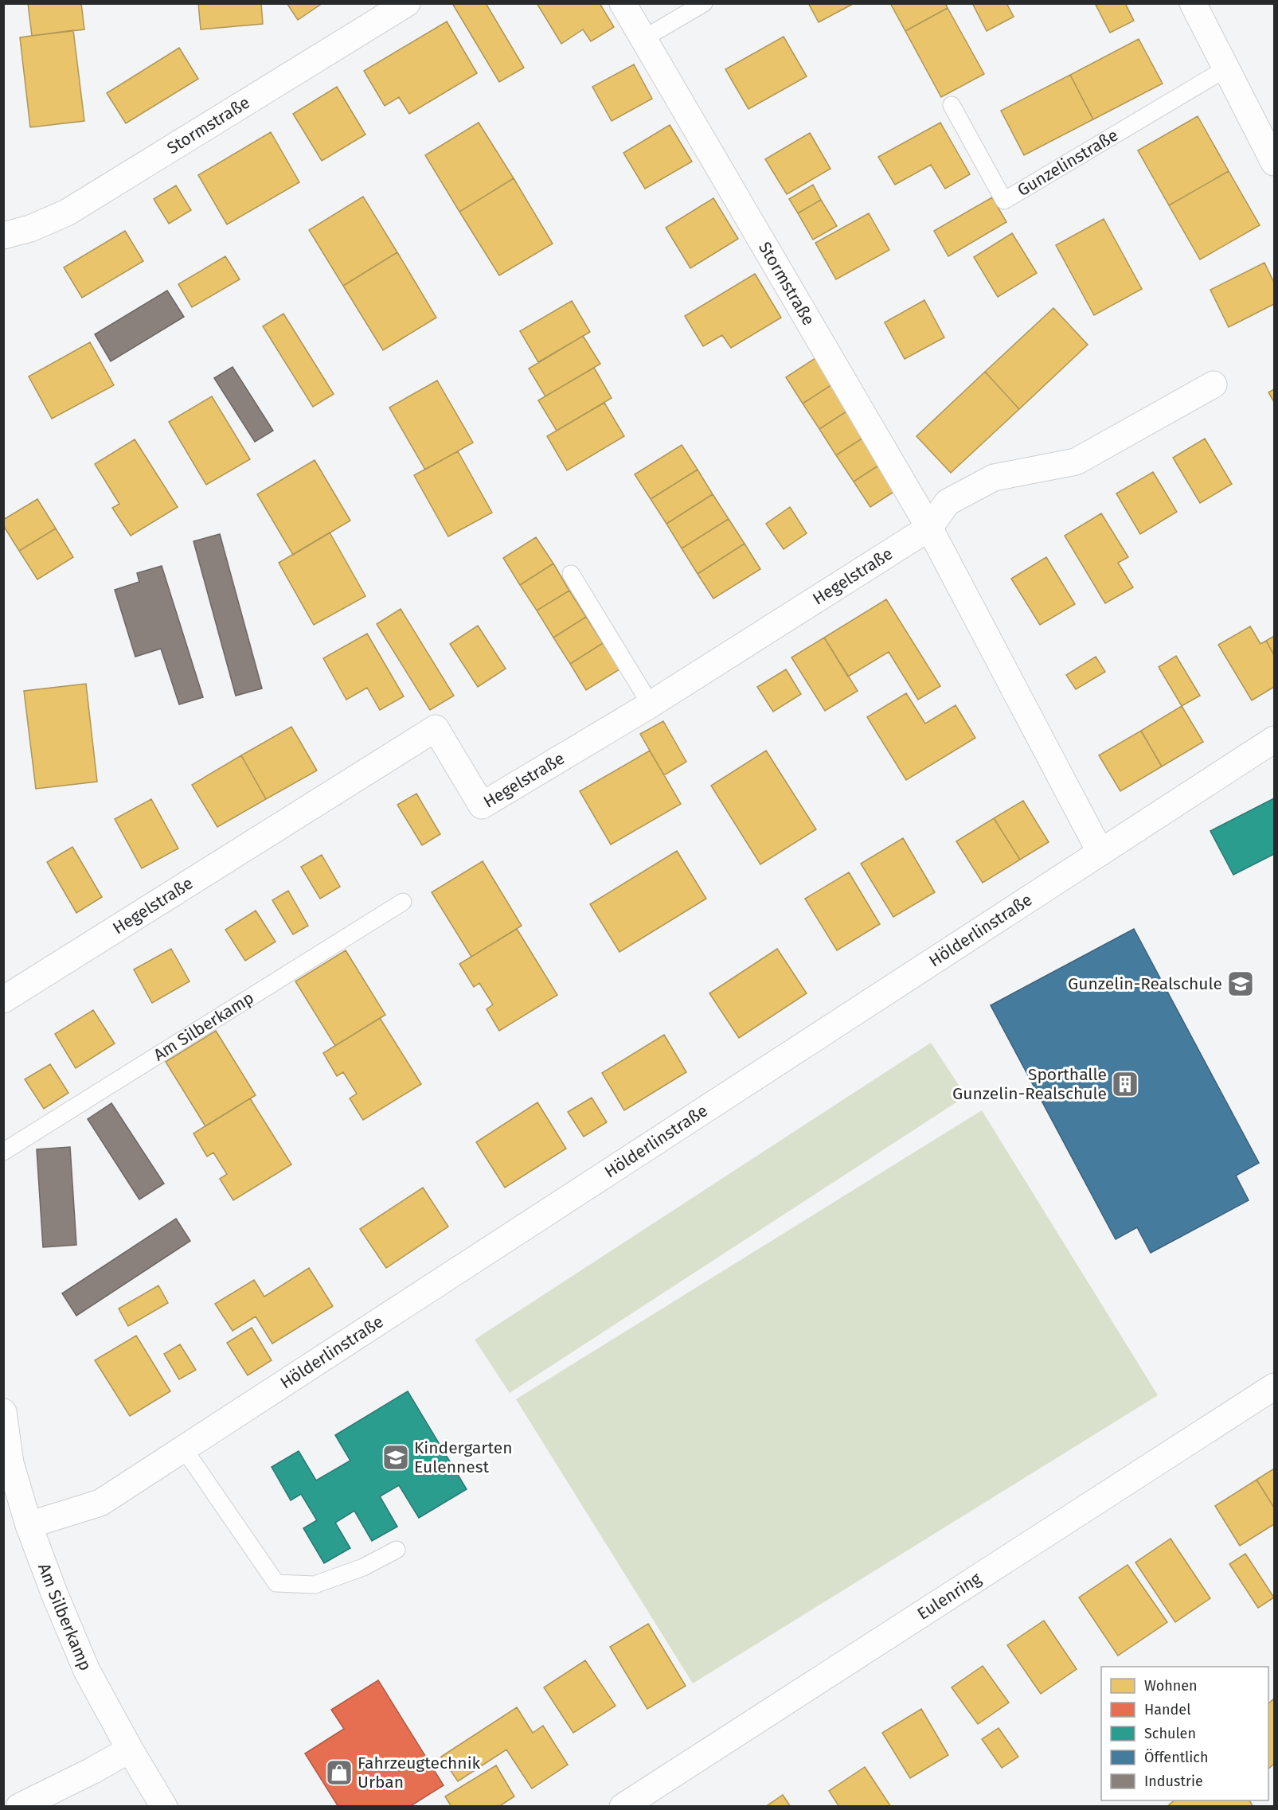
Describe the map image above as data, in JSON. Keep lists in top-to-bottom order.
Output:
{
  "streets": {
    "street": [
      "Stormstraße",
      "Hegelstraße",
      "Hölderlinstraße",
      "Am Silberkamp",
      "Eulenring"
    ],
    "lane": ["Gunzelinstraße"]
  },
  "crossings": [
    ["Stormstraße", "Hegelstraße"],
    ["Hölderlinstraße", "Am Silberkamp"]
  ],
  "places": {
    "school or university": ["Gunzelin-Realschule", "Kindergarten Eulennest"],
    "building": ["Sporthalle Gunzelin-Realschule"],
    "shop": ["Fahrzeugtechnik Urban"]
  },
  "legend": [
    "Wohnen",
    "Handel",
    "Schulen",
    "Öffentlich",
    "Industrie"
  ]
}
